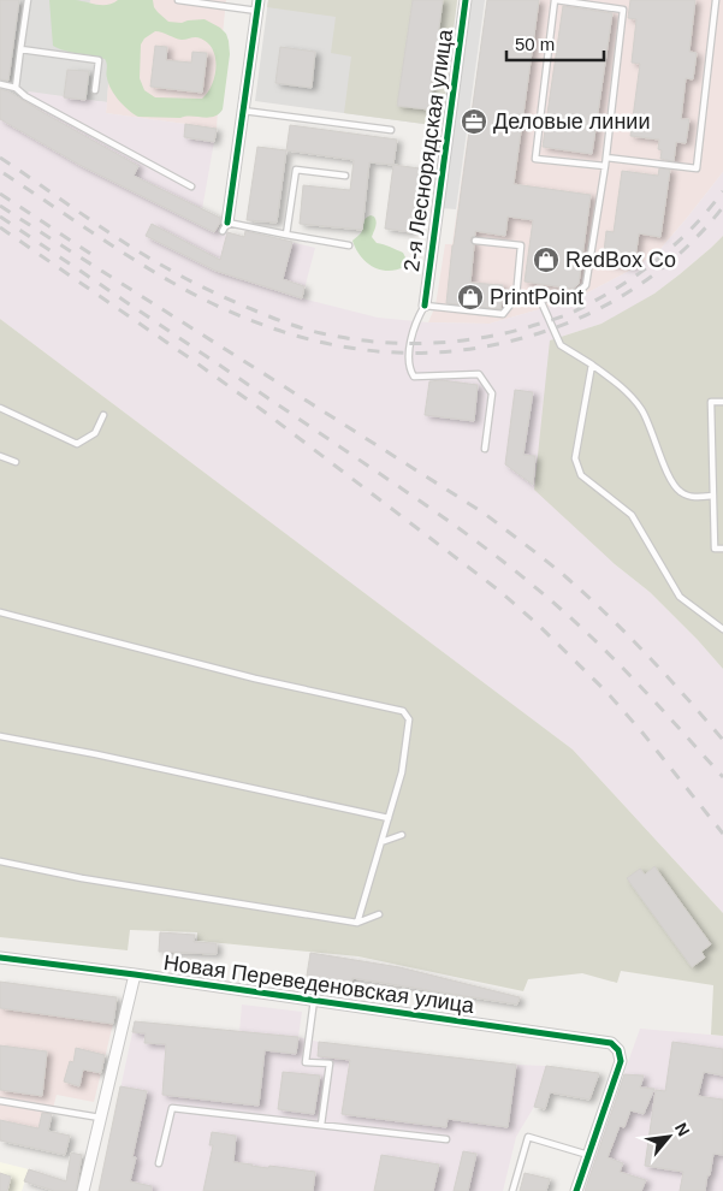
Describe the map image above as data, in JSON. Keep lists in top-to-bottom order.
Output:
{
  "streets": {
    "street": ["2-я Леснорядская улица", "Новая Переведеновская улица"]
  },
  "places": {
    "office": ["Деловые линии"],
    "shop": ["RedBox Co", "PrintPoint"]
  },
  "scale_bar": "50 m",
  "north": "top right"
}
